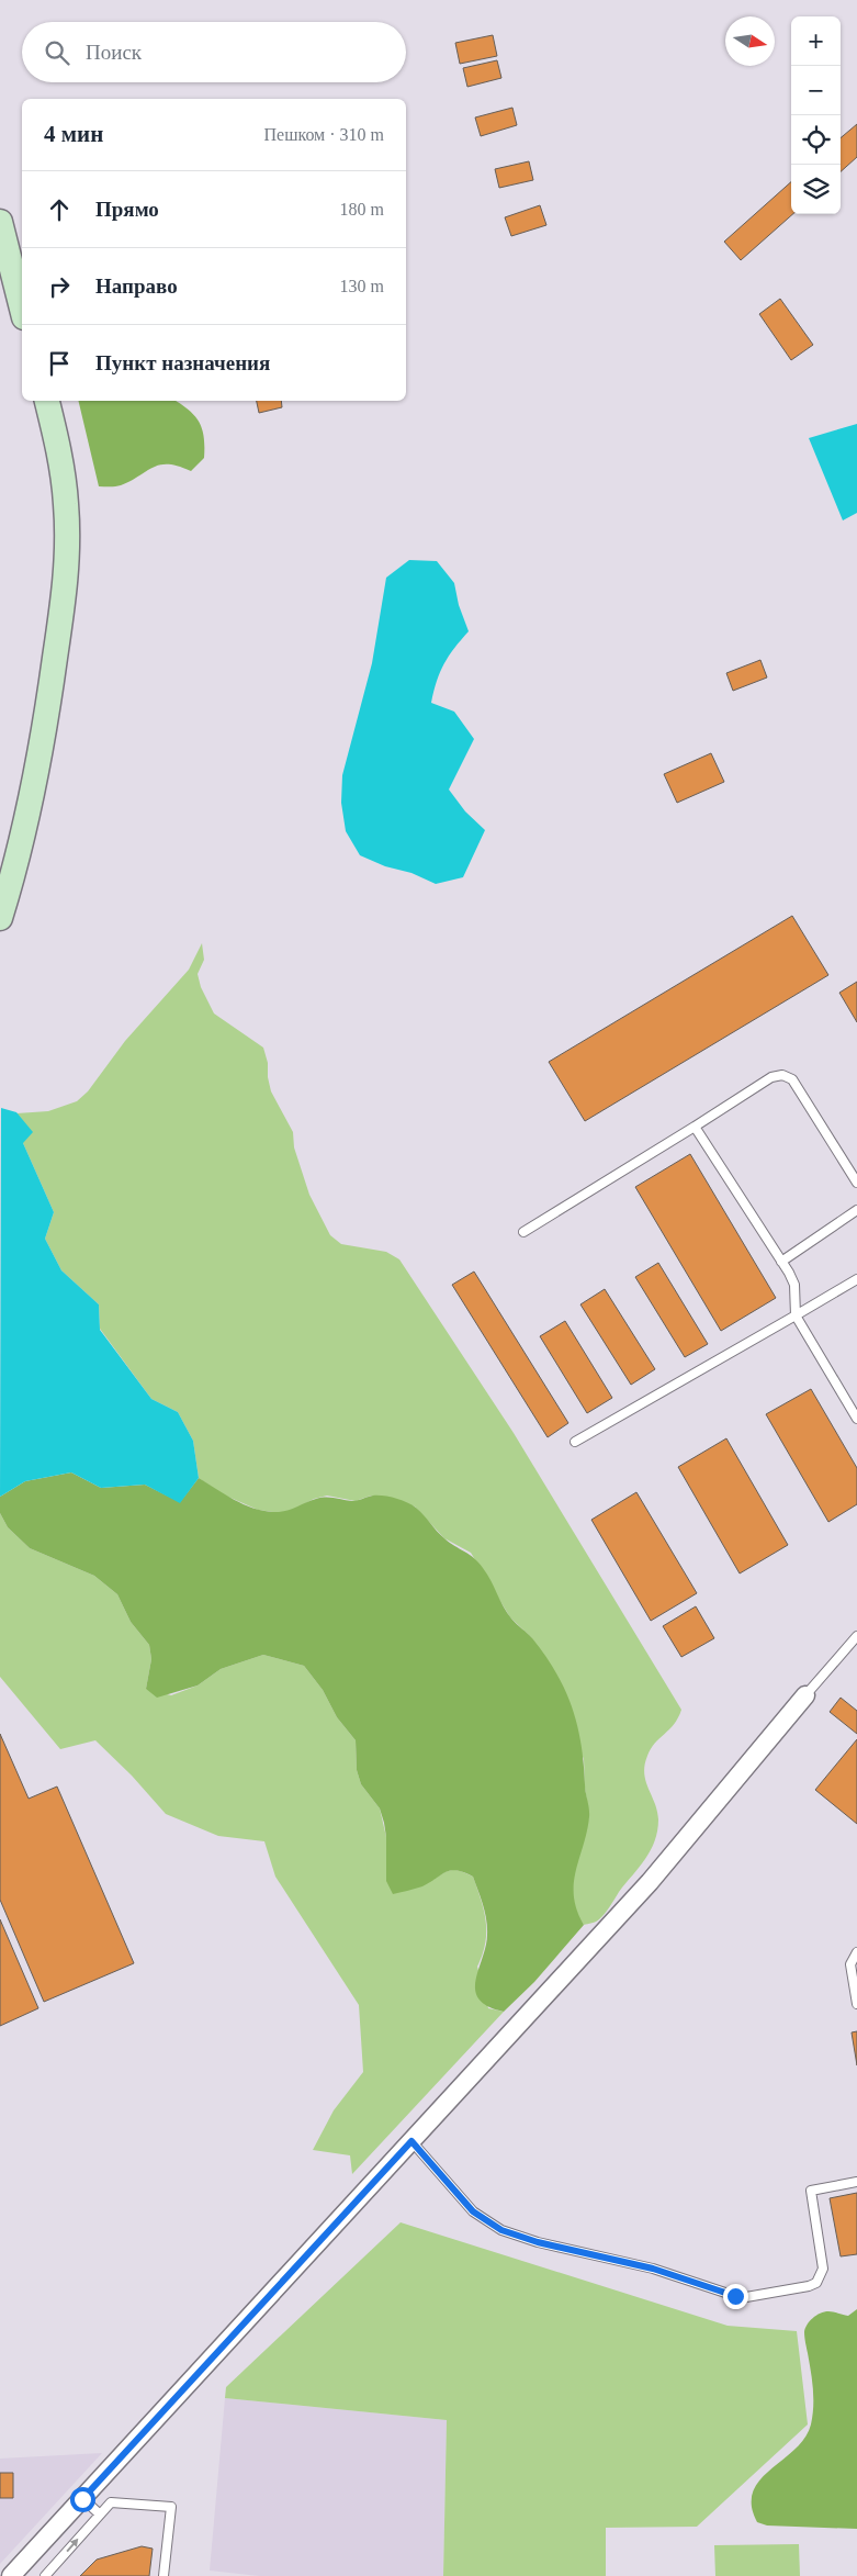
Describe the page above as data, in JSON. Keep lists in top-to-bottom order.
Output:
{
  "north": "right",
  "page": {
    "map_buttons": ["+", "−"],
    "search": "Поиск",
    "heading": ["4 мин", "Пешком · 310 m"],
    "list": [
      ["Прямо", "180 m"],
      ["Направо", "130 m"],
      "Пункт назначения"
    ]
  }
}
